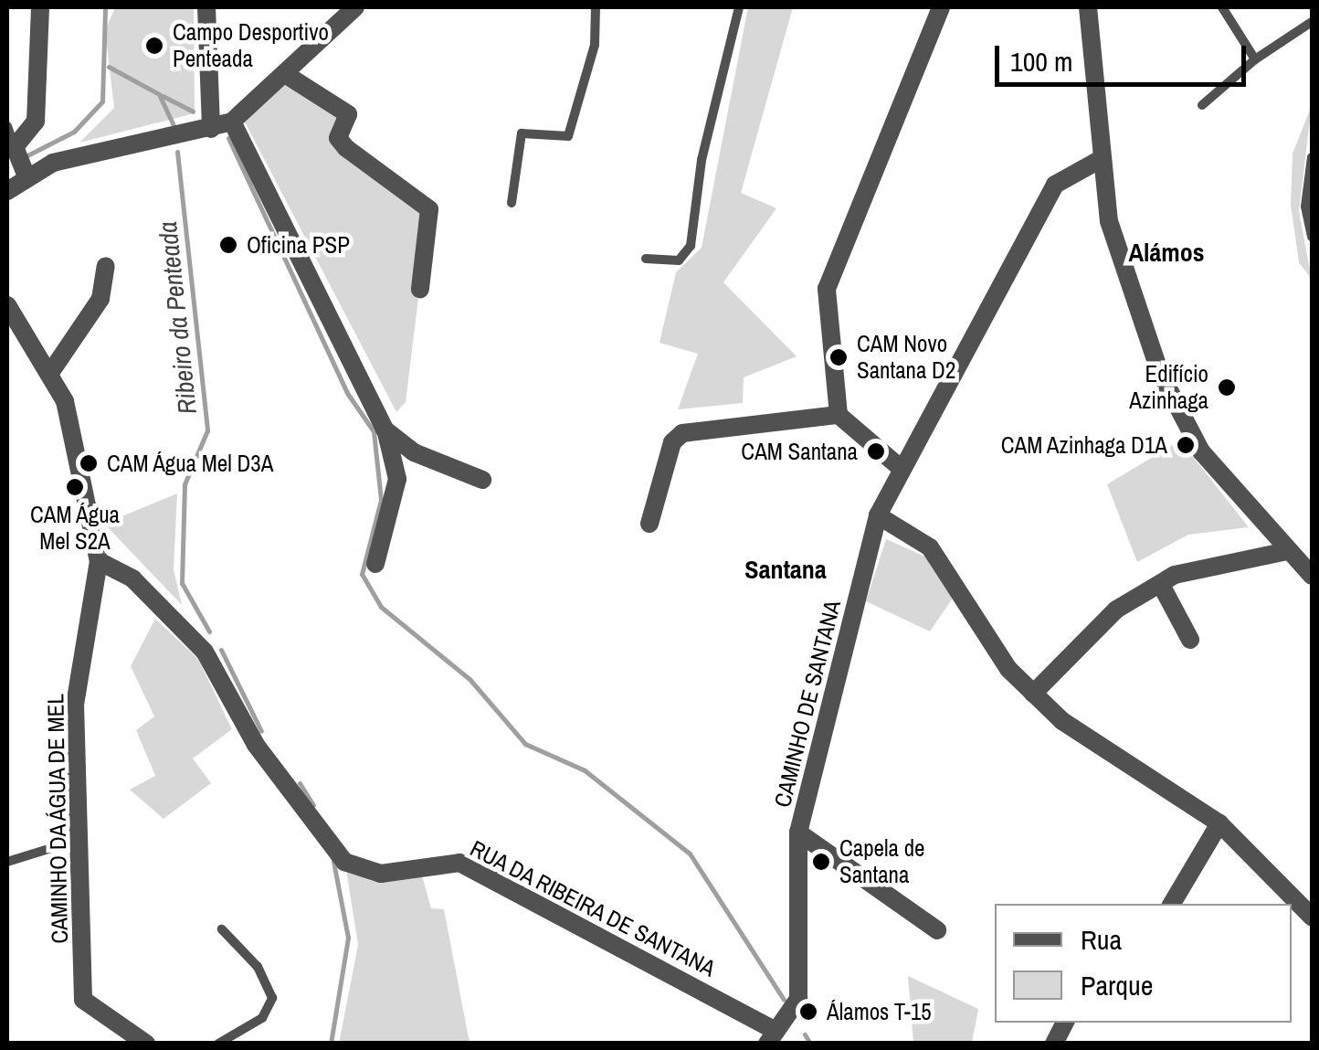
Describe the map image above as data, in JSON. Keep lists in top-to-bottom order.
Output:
{
  "streets": {
    "street": ["CAMINHO DE SANTANA", "CAMINHO DA ÁGUA DE MEL", "RUA DA RIBEIRA DE SANTANA"]
  },
  "crossings": [
    ["CAMINHO DE SANTANA", "RUA DA RIBEIRA DE SANTANA"],
    ["CAMINHO DA ÁGUA DE MEL", "RUA DA RIBEIRA DE SANTANA"]
  ],
  "districts": ["Alámos", "Santana"],
  "water": ["Ribeiro da Penteada"],
  "places": [
    "Campo Desportivo Penteada",
    "Oficina PSP",
    "CAM Novo Santana D2",
    "Edifício Azinhaga",
    "CAM Azinhaga D1A",
    "CAM Santana",
    "CAM Água Mel D3A",
    "CAM Água Mel S2A",
    "Capela de Santana",
    "Álamos T-15"
  ],
  "legend": ["Rua", "Parque"],
  "scale_bar": "100 m"
}
